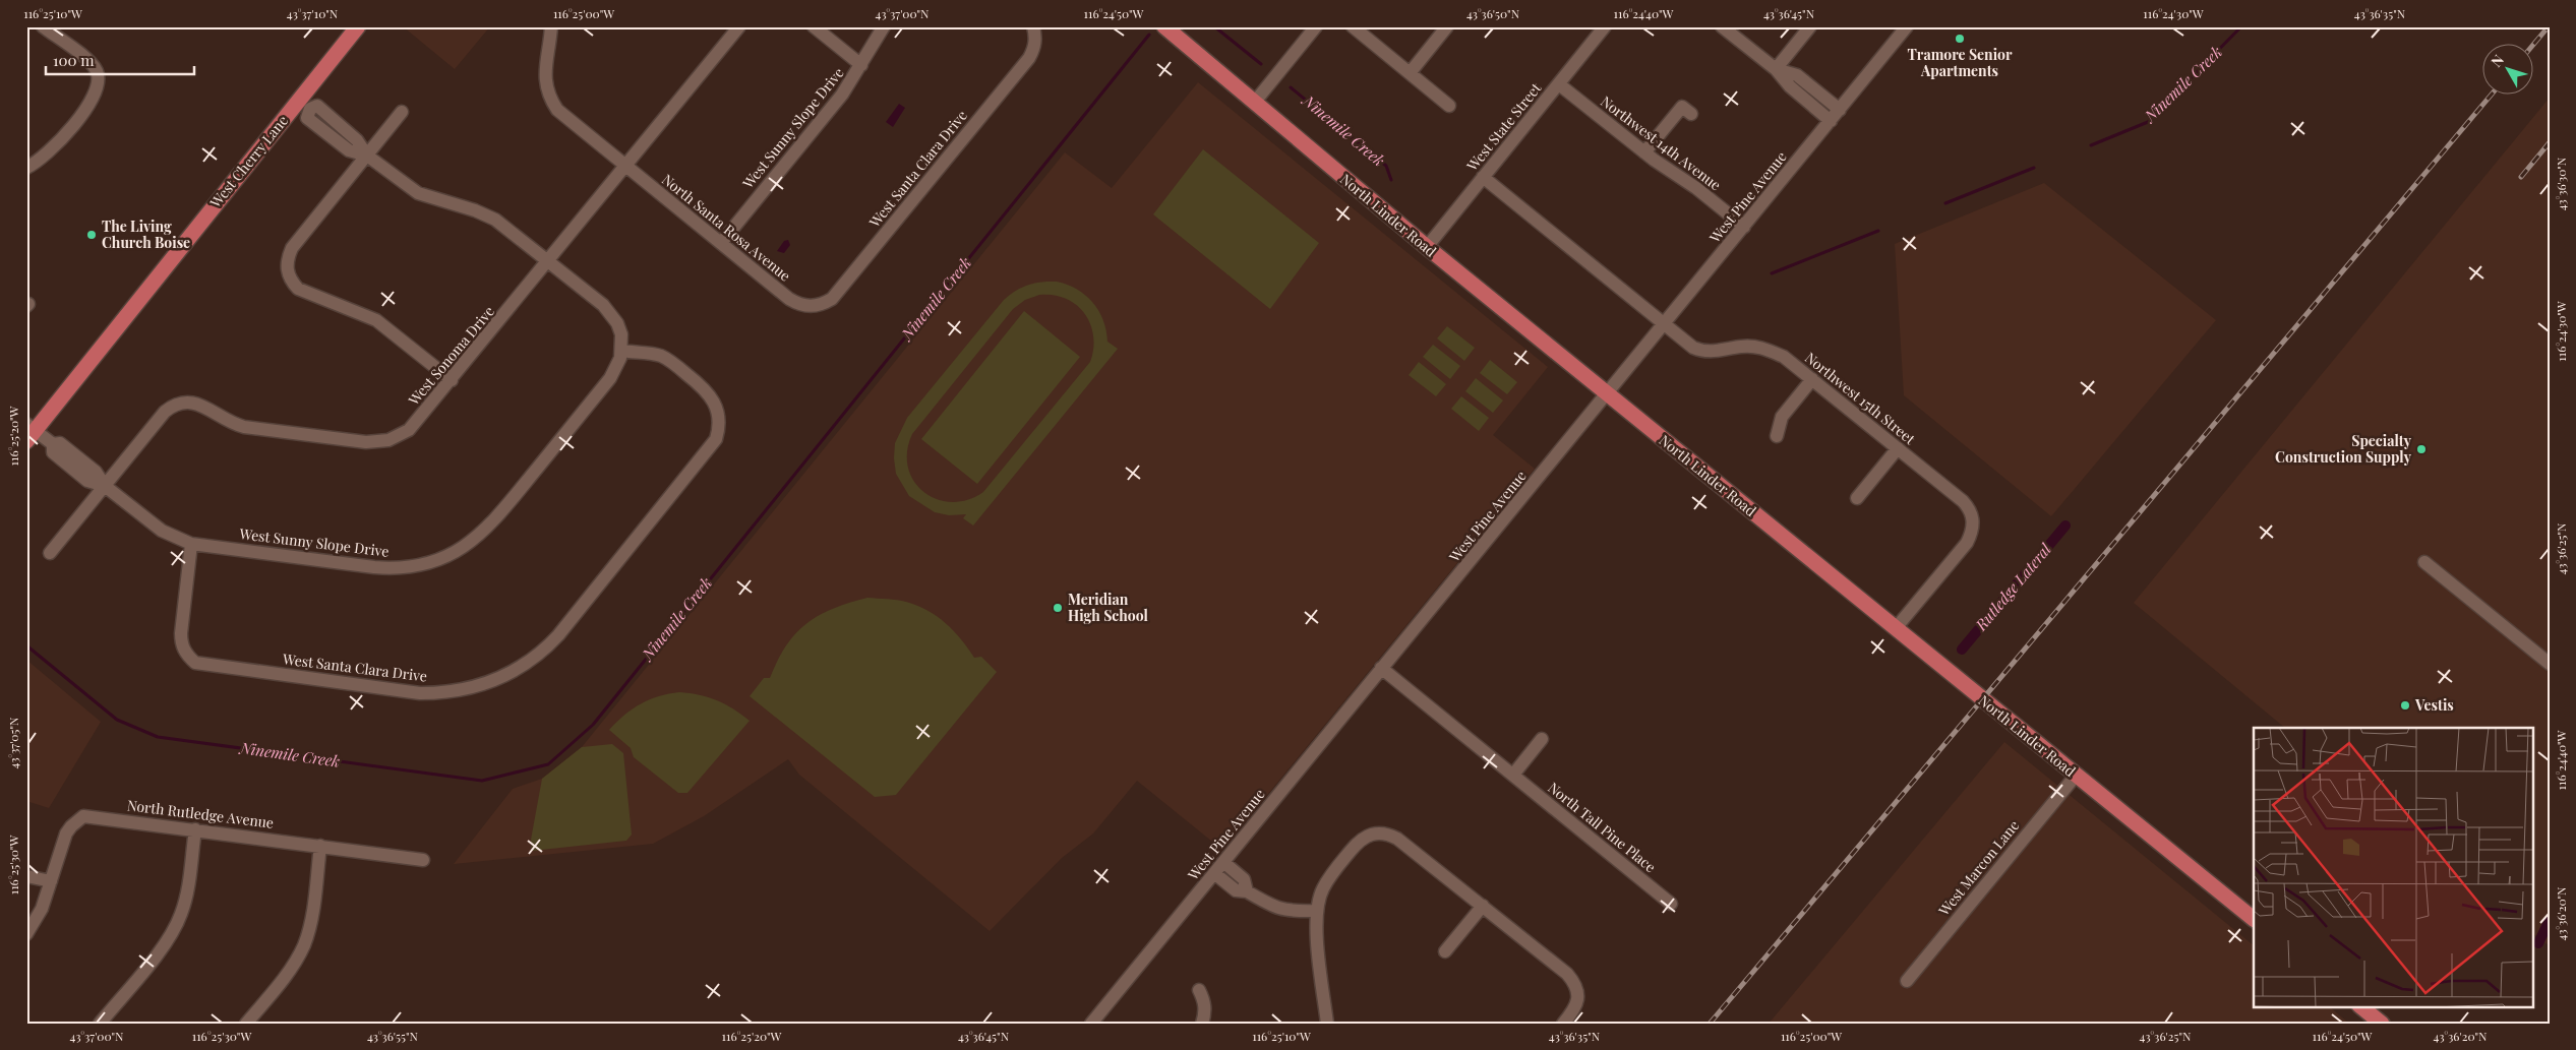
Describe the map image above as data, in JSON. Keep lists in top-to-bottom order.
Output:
{
  "streets": {
    "main road": ["West Cherry Lane", "North Linder Road"],
    "street": [
      "West State Street",
      "West Sunny Slope Drive",
      "Northwest 14th Avenue",
      "West Santa Clara Drive",
      "West Pine Avenue",
      "North Santa Rosa Avenue",
      "West Sonoma Drive",
      "Northwest 15th Street",
      "North Rutledge Avenue",
      "North Tall Pine Place",
      "West Marcon Lane"
    ]
  },
  "crossings": [
    ["West State Street", "Northwest 14th Avenue"],
    ["West State Street", "North Linder Road"],
    ["West State Street", "Northwest 15th Street"],
    ["West Sunny Slope Drive", "West Cherry Lane"],
    ["West Sunny Slope Drive", "West Santa Clara Drive"],
    ["West Sunny Slope Drive", "North Santa Rosa Avenue"],
    ["West Sunny Slope Drive", "West Sonoma Drive"],
    ["Northwest 14th Avenue", "West Pine Avenue"],
    ["West Santa Clara Drive", "North Santa Rosa Avenue"],
    ["West Pine Avenue", "North Linder Road"],
    ["West Pine Avenue", "Northwest 15th Street"],
    ["West Pine Avenue", "North Tall Pine Place"],
    ["North Linder Road", "Northwest 15th Street"],
    ["North Linder Road", "West Marcon Lane"],
    ["North Santa Rosa Avenue", "West Sonoma Drive"]
  ],
  "water": ["Ninemile Creek", "Rutledge Lateral"],
  "places": [
    "Tramore Senior Apartments",
    "The Living Church Boise",
    "Specialty Construction Supply",
    "Meridian High School",
    "Vestis"
  ],
  "scale_bar": "100 m",
  "north": "top left",
  "coordinates": [
    "116°25'10\"W",
    "43°37'10\"N",
    "116°25'00\"W",
    "43°37'00\"N",
    "116°24'50\"W",
    "43°36'50\"N",
    "116°24'40\"W",
    "43°36'45\"N",
    "116°24'30\"W",
    "43°36'35\"N",
    "43°36'30\"N",
    "116°25'20\"W",
    "43°36'25\"N",
    "43°37'05\"N",
    "116°25'30\"W",
    "43°36'20\"N",
    "43°36'55\"N"
  ]
}
